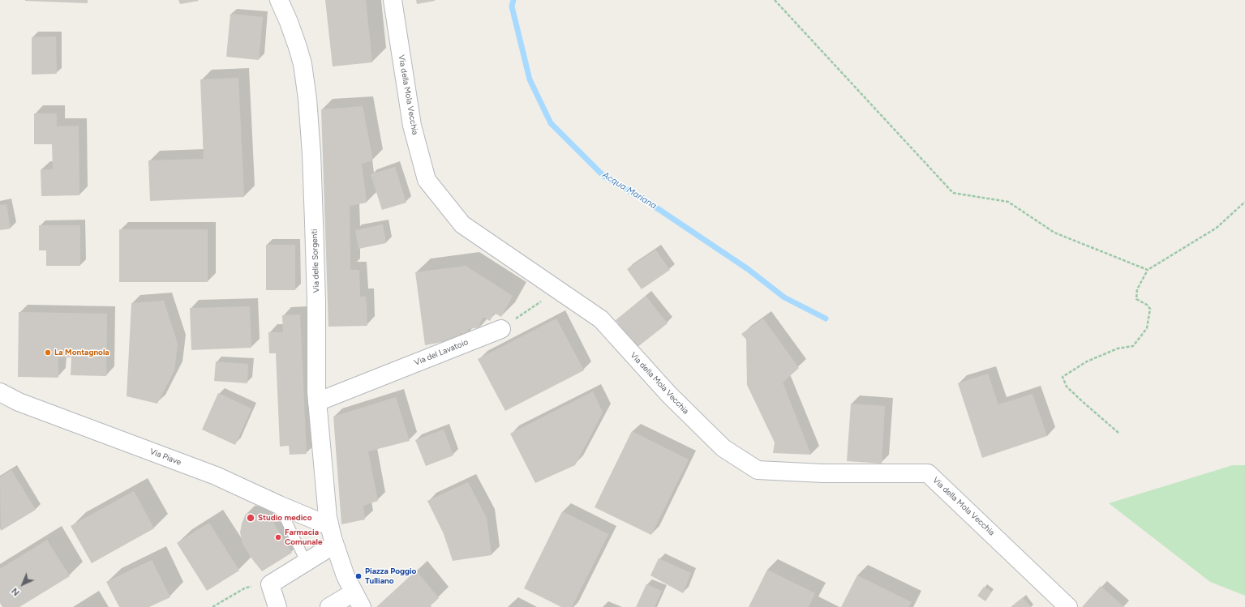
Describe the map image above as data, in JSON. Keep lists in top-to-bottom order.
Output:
{
  "streets": {
    "street": [
      "Via della Mola Vecchia",
      "Via delle Sorgenti",
      "Via del Lavatoio",
      "Via Piave"
    ]
  },
  "crossings": [
    ["Via delle Sorgenti", "Via del Lavatoio"],
    ["Via delle Sorgenti", "Via Piave"]
  ],
  "water": ["Acqua Mariana"],
  "places": [
    "La Montagnola",
    "Studio medico",
    "Farmacia Comunale",
    "Piazza Poggio Tulliano"
  ],
  "north": "bottom left"
}
